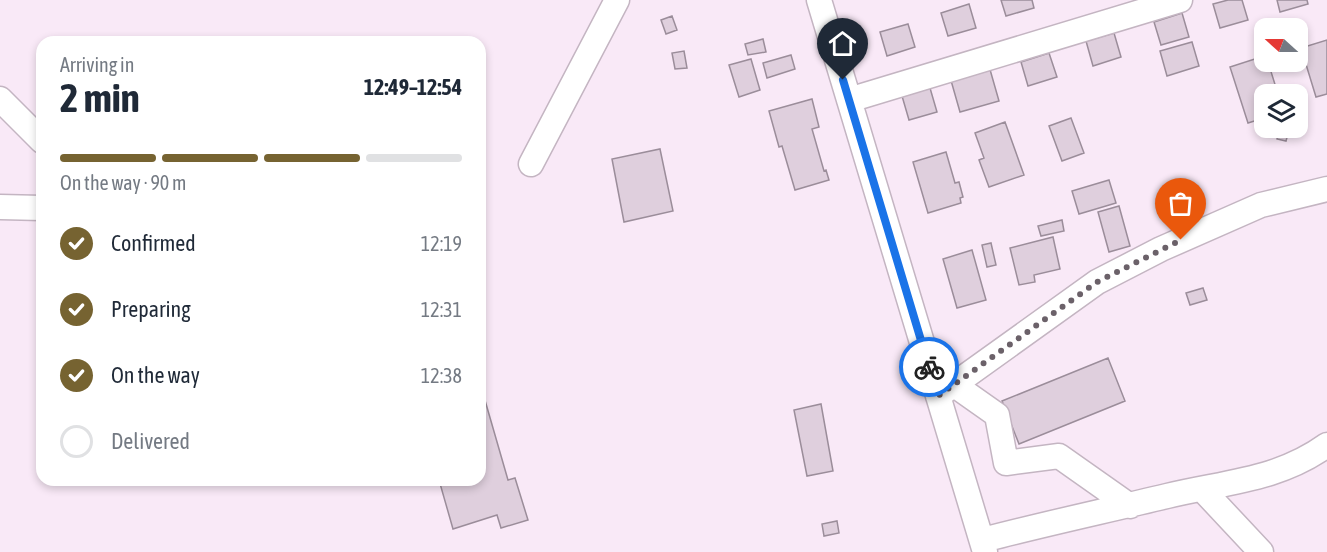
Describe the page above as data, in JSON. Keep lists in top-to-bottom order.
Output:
{
  "north": "left",
  "page": {
    "heading": ["2 min", "Arriving in", "12:49–12:54"],
    "bar": "On the way · 90 m",
    "list": [
      ["Confirmed", "12:19"],
      ["Preparing", "12:31"],
      ["On the way", "12:38"],
      "Delivered"
    ]
  }
}
